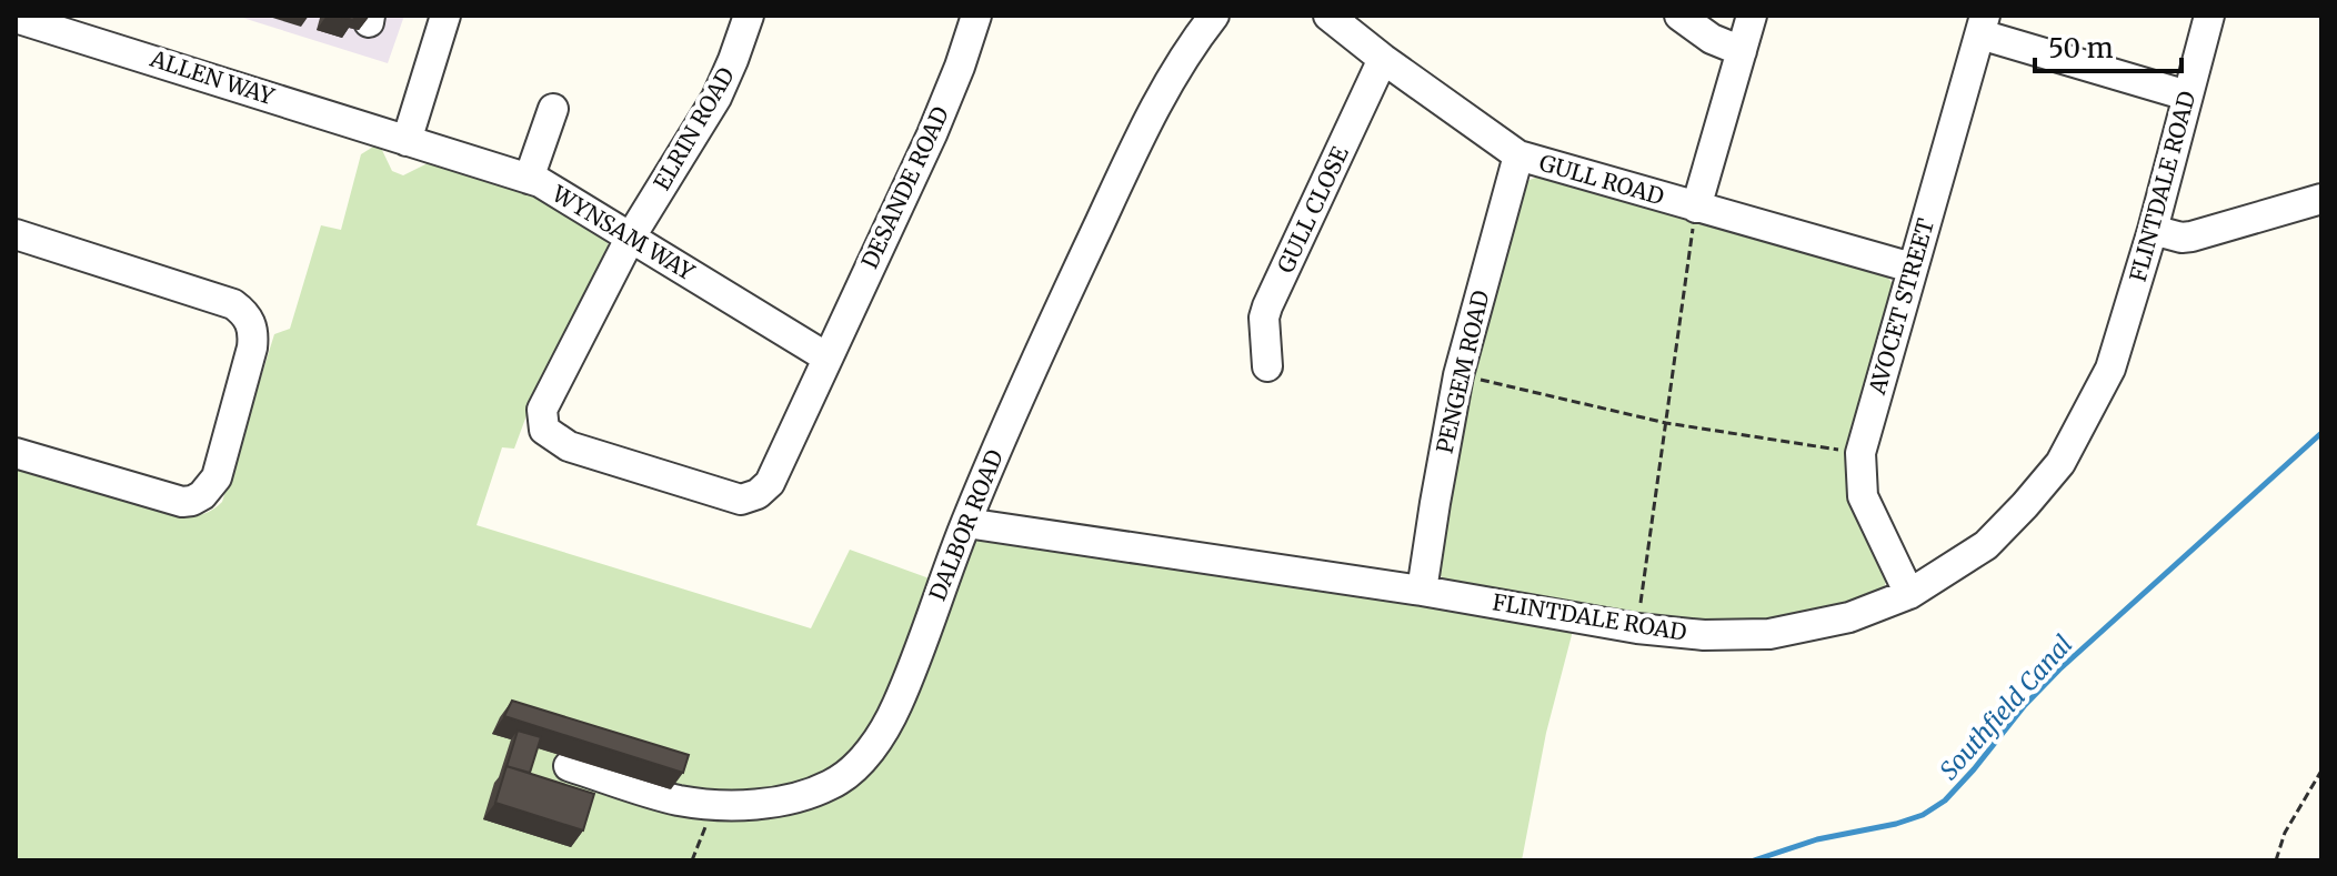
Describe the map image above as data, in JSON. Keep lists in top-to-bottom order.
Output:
{
  "streets": {
    "street": [
      "ALLEN WAY",
      "ELRIN ROAD",
      "GULL ROAD",
      "FLINTDALE ROAD",
      "DESANDE ROAD",
      "GULL CLOSE",
      "WYNSAM WAY",
      "AVOCET STREET",
      "PENGEM ROAD",
      "DALBOR ROAD"
    ]
  },
  "crossings": [
    ["ALLEN WAY", "WYNSAM WAY"],
    ["ELRIN ROAD", "DESANDE ROAD"],
    ["ELRIN ROAD", "WYNSAM WAY"],
    ["GULL ROAD", "GULL CLOSE"],
    ["GULL ROAD", "AVOCET STREET"],
    ["GULL ROAD", "PENGEM ROAD"],
    ["FLINTDALE ROAD", "AVOCET STREET"],
    ["FLINTDALE ROAD", "PENGEM ROAD"],
    ["FLINTDALE ROAD", "DALBOR ROAD"],
    ["DESANDE ROAD", "WYNSAM WAY"]
  ],
  "water": ["Southfield Canal"],
  "scale_bar": "50 m"
}
